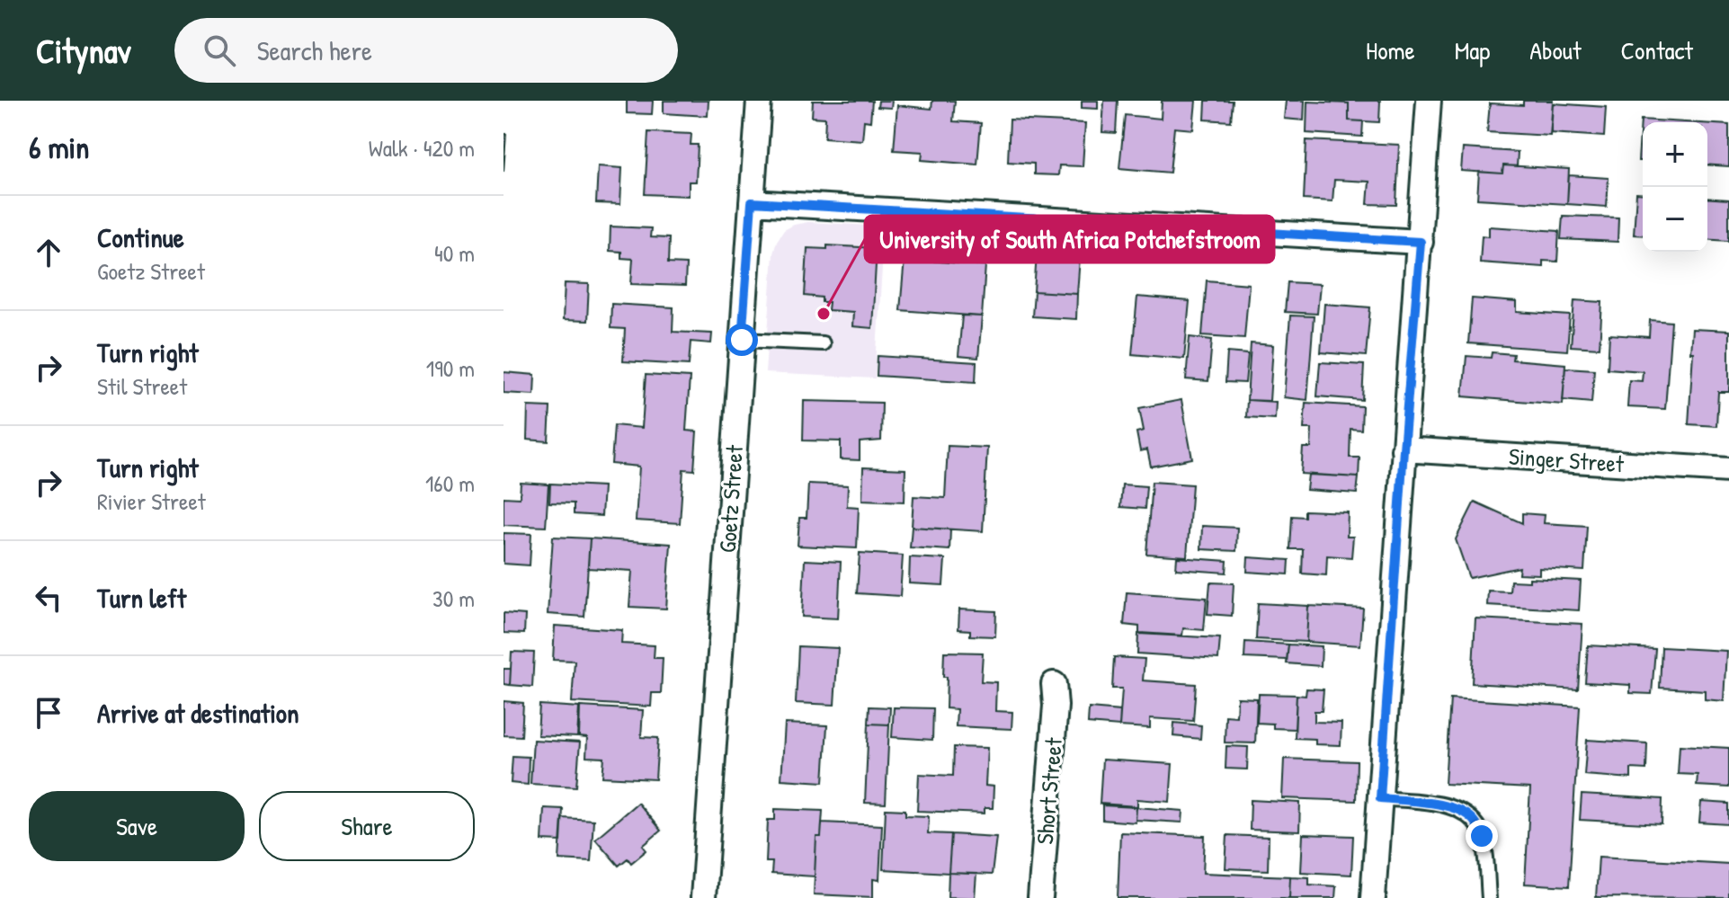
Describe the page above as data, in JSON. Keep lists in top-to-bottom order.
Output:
{
  "streets": {
    "street": ["Singer Street", "Goetz Street", "Short Street"]
  },
  "places": ["University of South Africa Potchefstroom"],
  "page": {
    "header": "Citynav",
    "search": "Search here",
    "nav": [
      "Home",
      "Map",
      "About",
      "Contact"
    ],
    "heading": ["6 min", "Walk · 420 m"],
    "map_buttons": ["+", "−"],
    "list": [
      ["Continue", "Goetz Street", "40 m"],
      ["Turn right", "Stil Street", "190 m"],
      ["Turn right", "Rivier Street", "160 m"],
      ["Turn left", "30 m"],
      "Arrive at destination"
    ],
    "buttons": ["Save", "Share"]
  }
}
